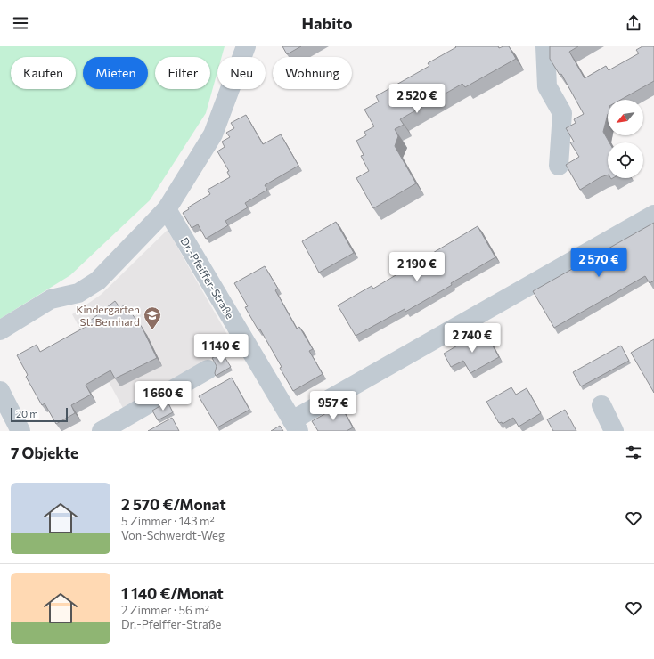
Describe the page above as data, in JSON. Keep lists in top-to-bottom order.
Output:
{
  "streets": {
    "street": ["Dr.-Pfeiffer-Straße"]
  },
  "places": {
    "school or university": ["Kindergarten St. Bernhard"]
  },
  "scale_bar": "20 m",
  "north": "bottom left",
  "page": {
    "header": "Habito",
    "chip": [
      "Kaufen",
      "Mieten",
      "Filter",
      "Neu",
      "Wohnung"
    ],
    "price": [
      "2 520 €",
      "2 570 €",
      "2 190 €",
      "2 740 €",
      "1 140 €",
      "1 660 €",
      "957 €"
    ],
    "scale": "20 m",
    "heading": "7 Objekte",
    "list": [
      {
        "name": "2 570 €/Monat",
        "note": "5 Zimmer · 143 m² · Von-Schwerdt-Weg"
      },
      {
        "name": "1 140 €/Monat",
        "note": "2 Zimmer · 56 m² · Dr.-Pfeiffer-Straße"
      }
    ]
  }
}
